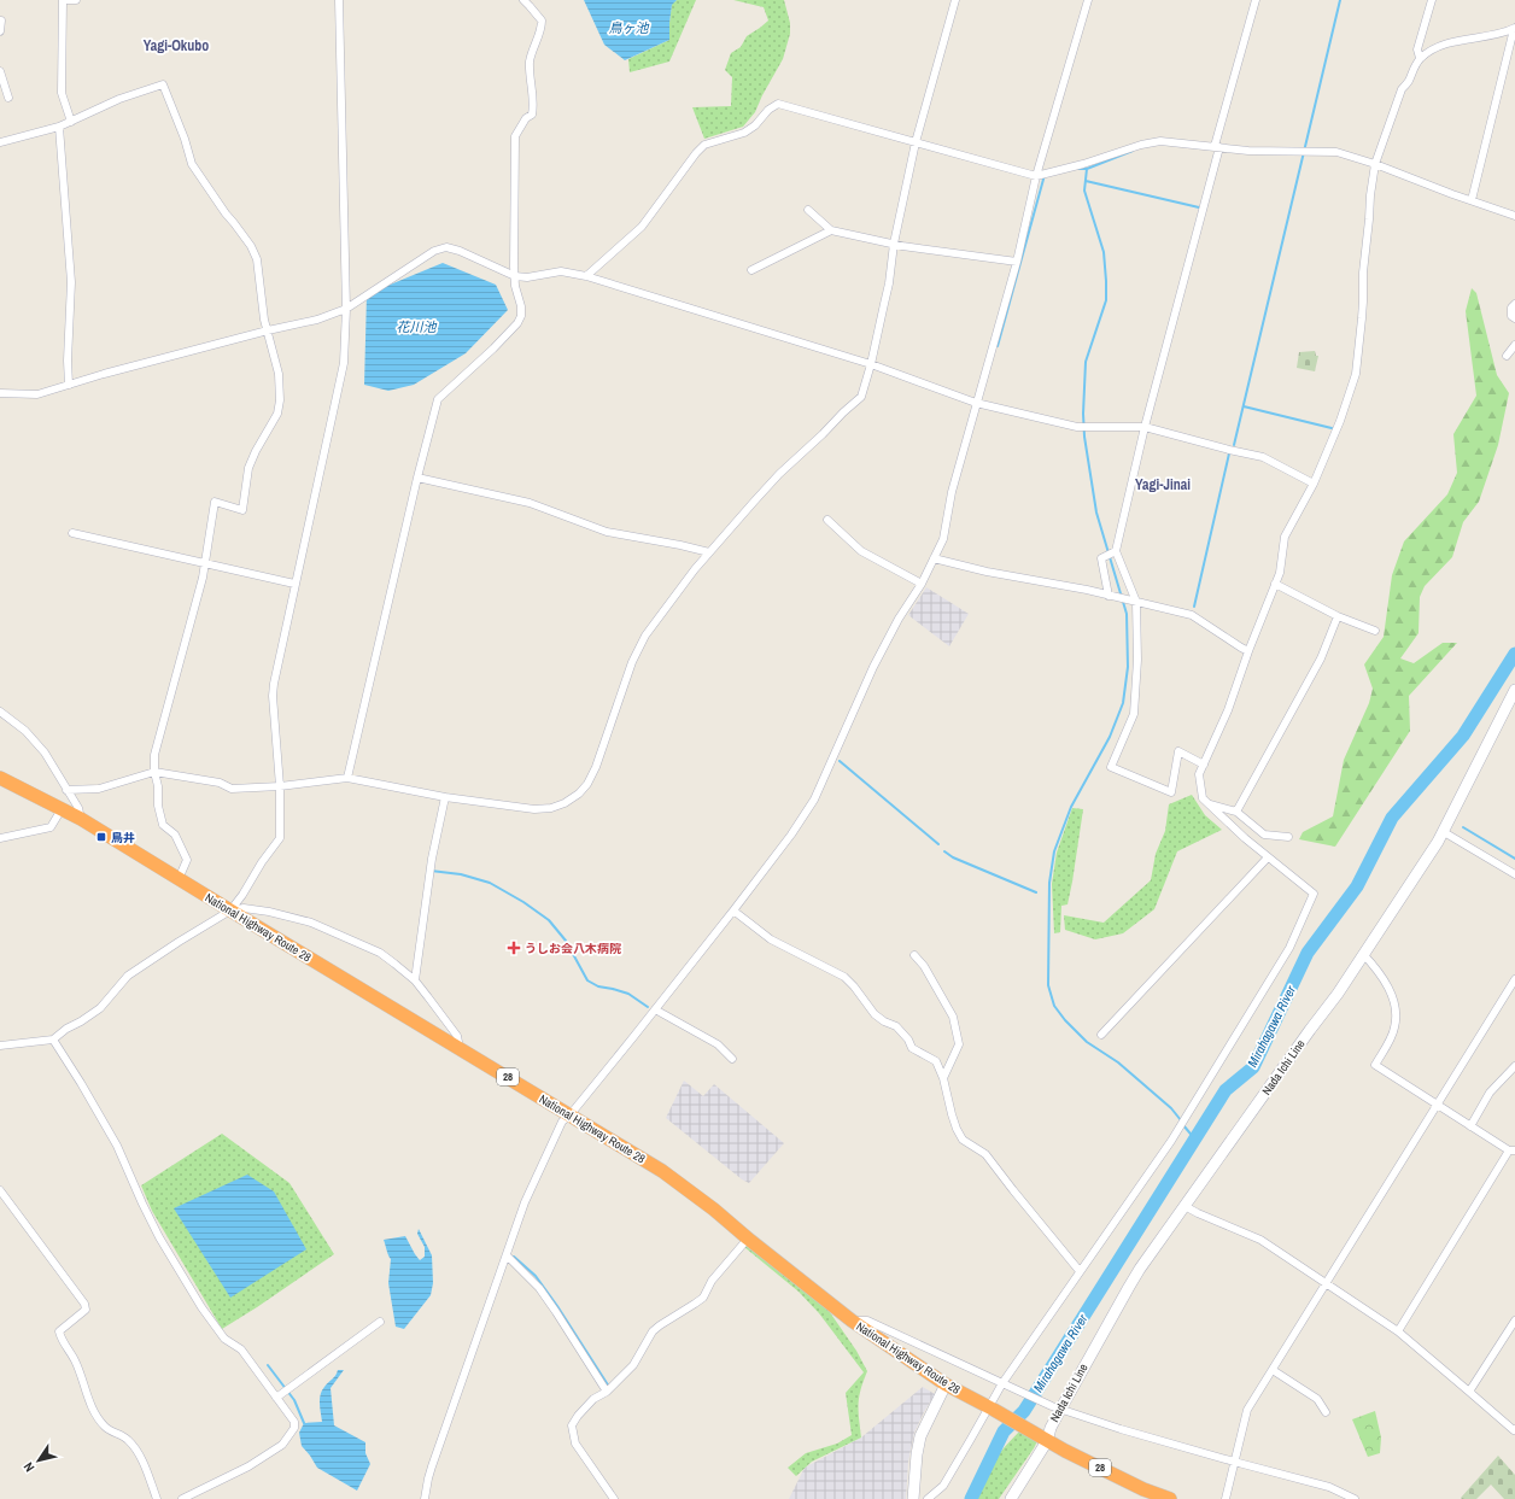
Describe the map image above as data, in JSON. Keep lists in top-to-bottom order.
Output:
{
  "streets": {
    "highway": ["National Highway Route 28", "28"],
    "main road": ["Nada Ichi Line"]
  },
  "crossings": [
    ["National Highway Route 28", "Nada Ichi Line"]
  ],
  "districts": ["Yagi-Okubo", "Yagi-Jinai"],
  "water": ["鳥ヶ池", "花川池", "Mirahagawa River"],
  "places": {
    "transit": ["鳥井"],
    "health": ["うしお会八木病院"]
  },
  "north": "bottom left"
}
